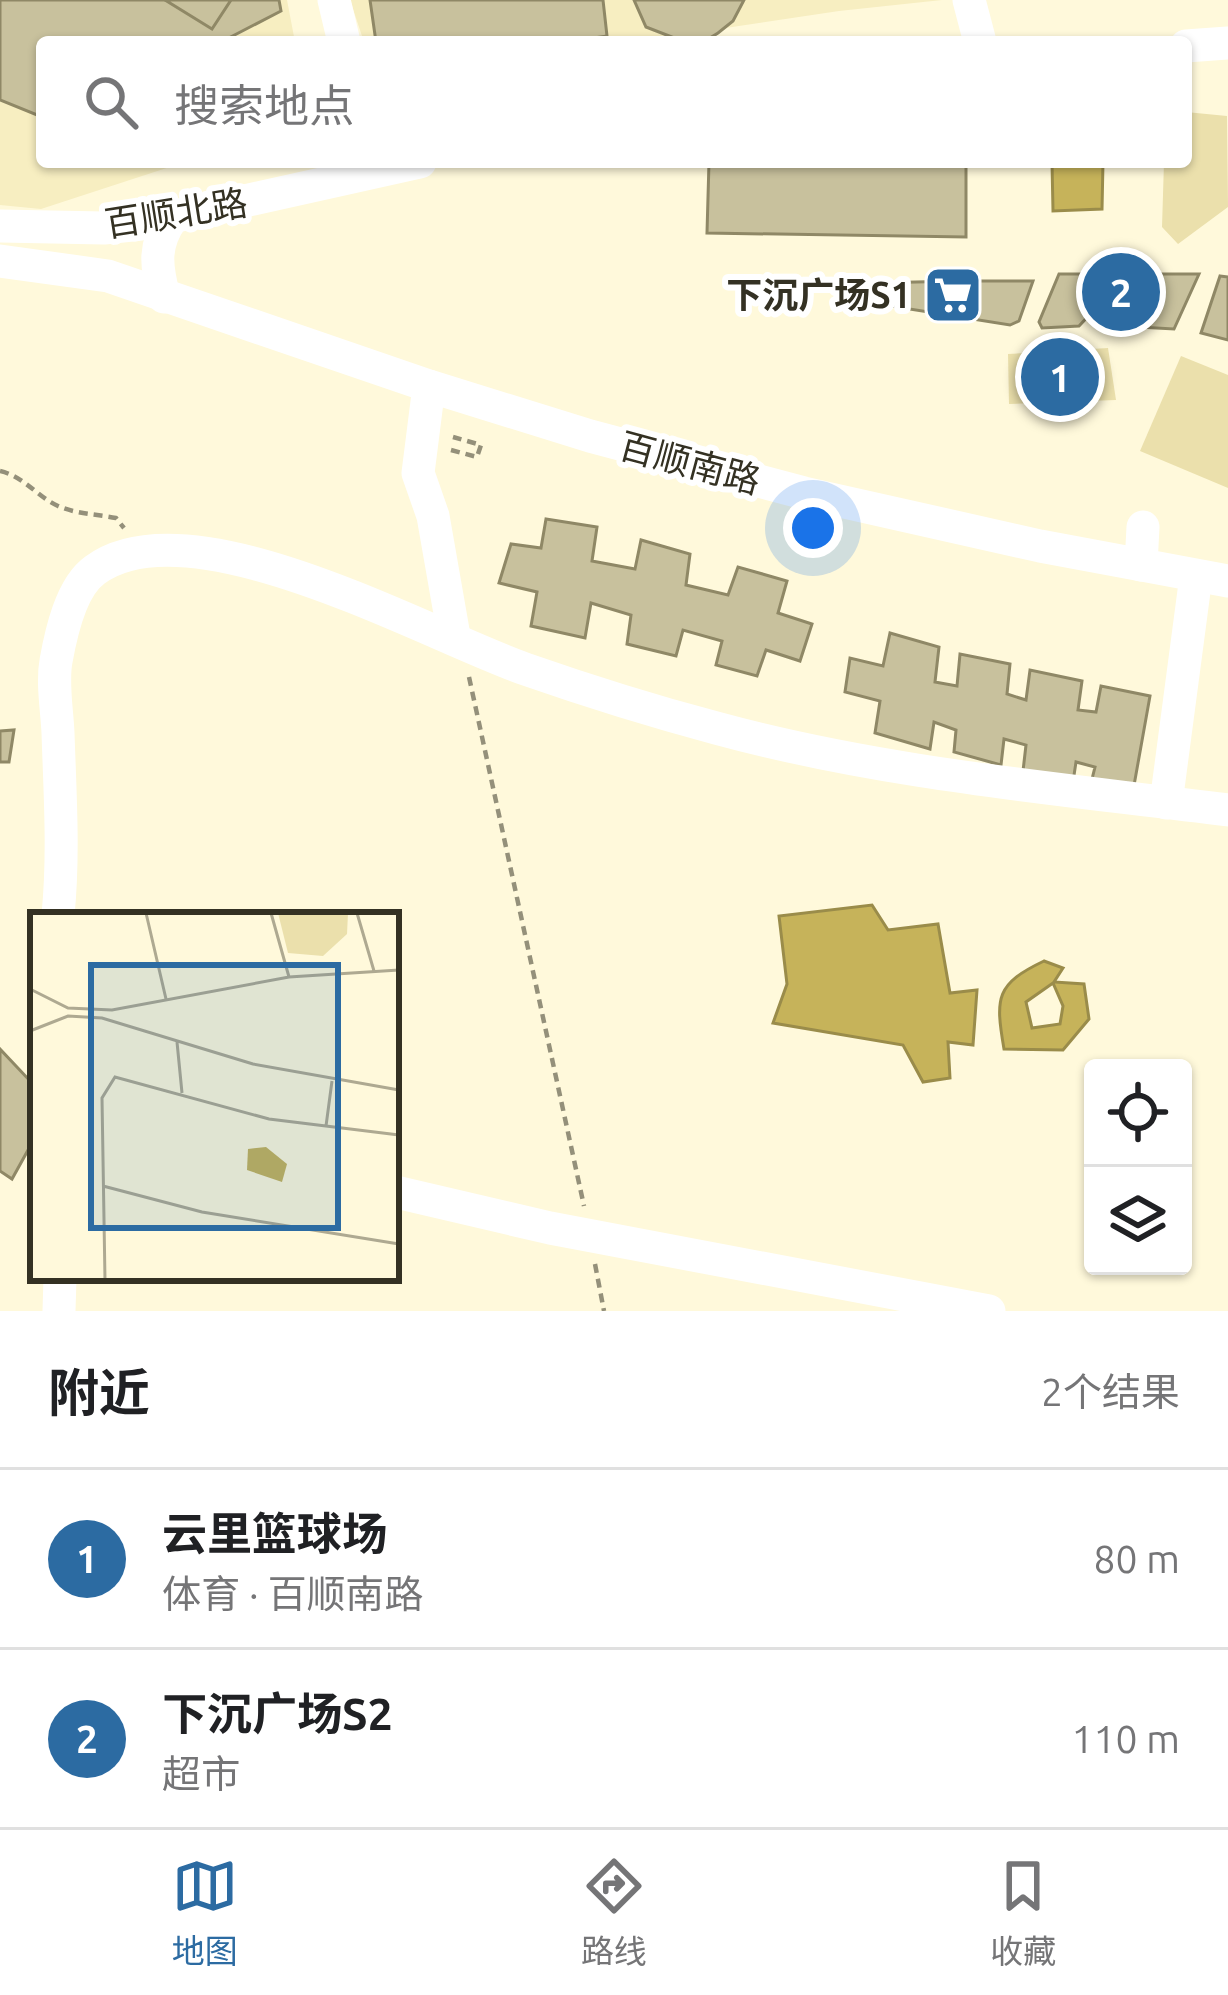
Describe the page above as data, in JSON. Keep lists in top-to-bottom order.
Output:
{
  "streets": {
    "street": ["百顺北路", "百顺南路"]
  },
  "crossings": [
    ["百顺北路", "百顺南路"]
  ],
  "places": {
    "supermarket": ["下沉广场S1"]
  },
  "page": {
    "search": "搜索地点",
    "pins": ["2", "1"],
    "heading": ["附近", "2个结果"],
    "list": [
      {
        "mark": "1",
        "name": "云里篮球场",
        "note": "体育 · 百顺南路",
        "value": "80 m"
      },
      {
        "mark": "2",
        "name": "下沉广场S2",
        "note": "超市",
        "value": "110 m"
      }
    ],
    "nav": ["地图", "路线", "收藏"]
  }
}
